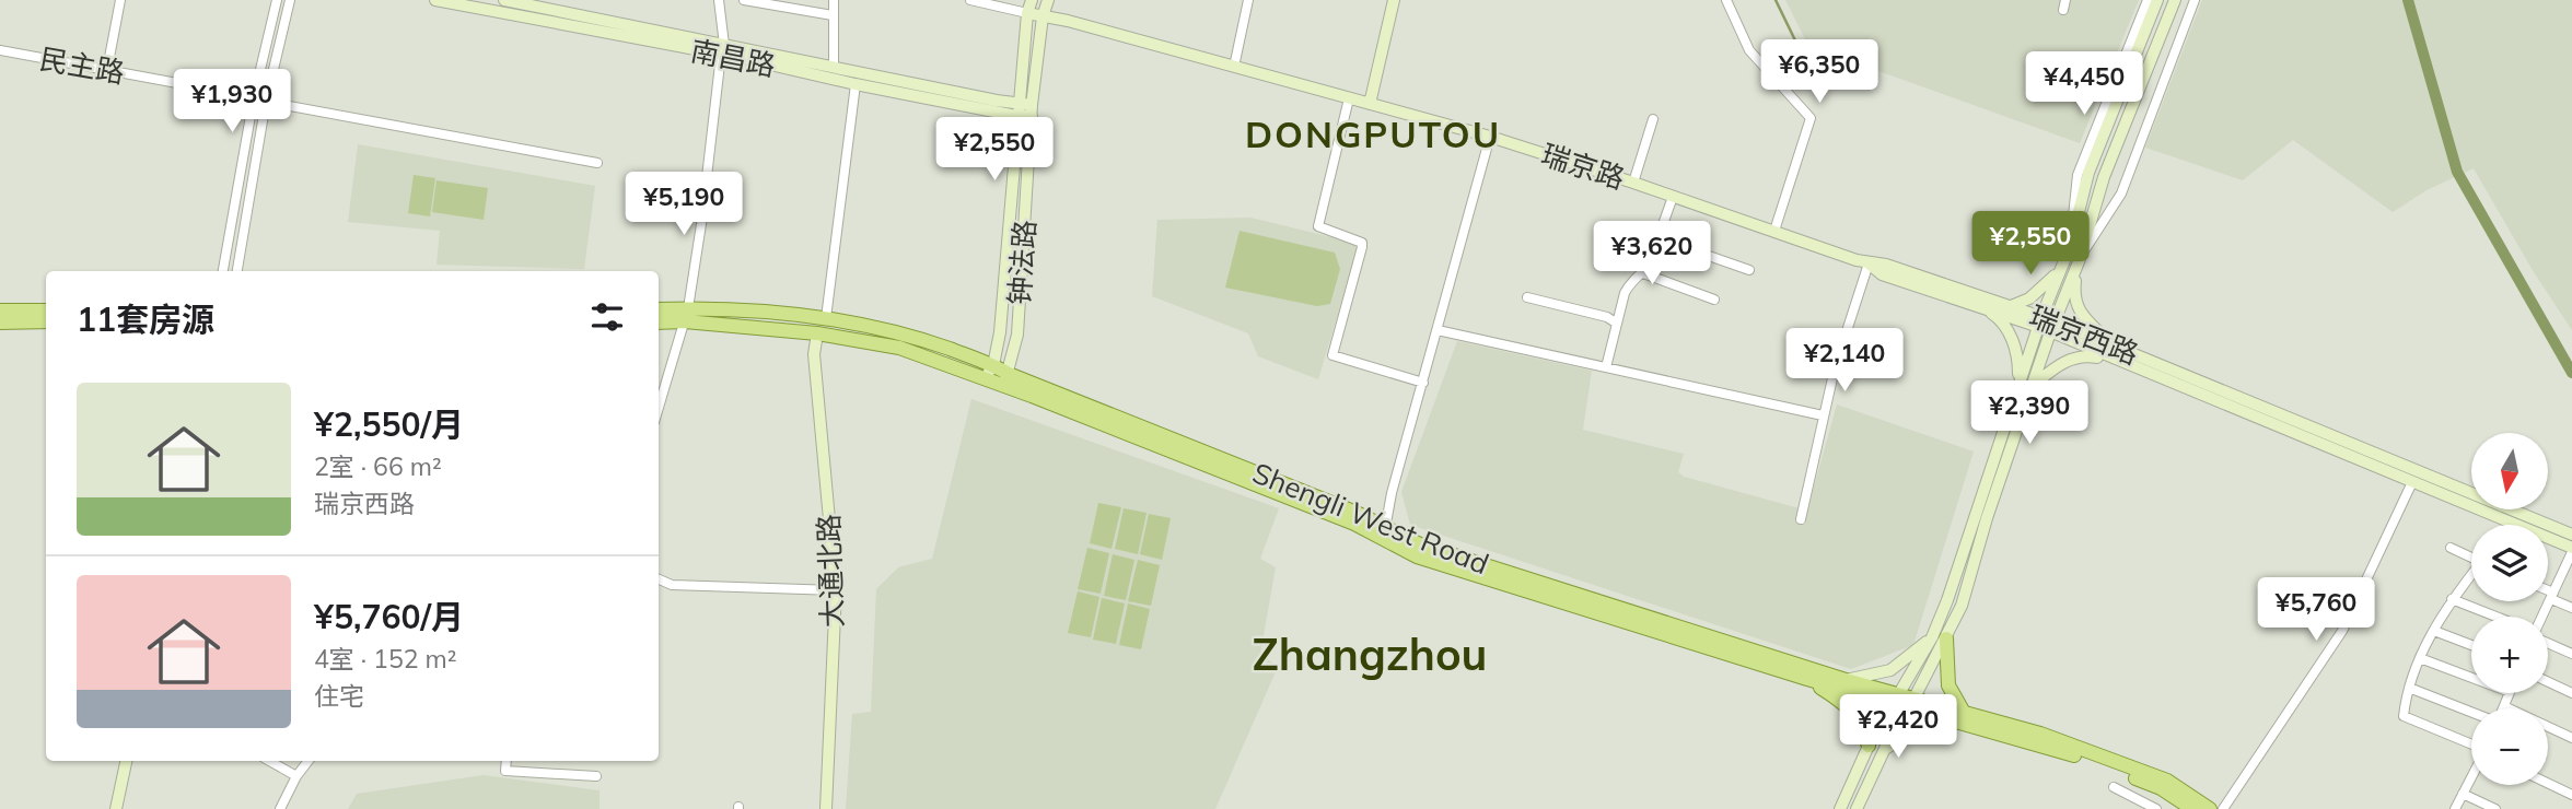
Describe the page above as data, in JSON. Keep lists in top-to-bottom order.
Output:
{
  "streets": {
    "main road": ["Shengli West Road"],
    "street": [
      "南昌路",
      "民主路",
      "瑞京路",
      "钟法路",
      "瑞京西路",
      "大通北路"
    ]
  },
  "crossings": [
    ["南昌路", "钟法路"],
    ["瑞京路", "钟法路"],
    ["瑞京路", "瑞京西路"],
    ["钟法路", "Shengli West Road"]
  ],
  "districts": ["DONGPUTOU", "Zhangzhou"],
  "north": "bottom",
  "page": {
    "price": [
      "¥6,350",
      "¥4,450",
      "¥1,930",
      "¥2,550",
      "¥5,190",
      "¥2,550",
      "¥3,620",
      "¥2,140",
      "¥2,390",
      "¥5,760",
      "¥2,420"
    ],
    "heading": "11套房源",
    "list": [
      {
        "name": "¥2,550/月",
        "note": "2室 · 66 m² · 瑞京西路"
      },
      {
        "name": "¥5,760/月",
        "note": "4室 · 152 m² · 住宅"
      }
    ],
    "map_buttons": ["+", "−"]
  }
}
